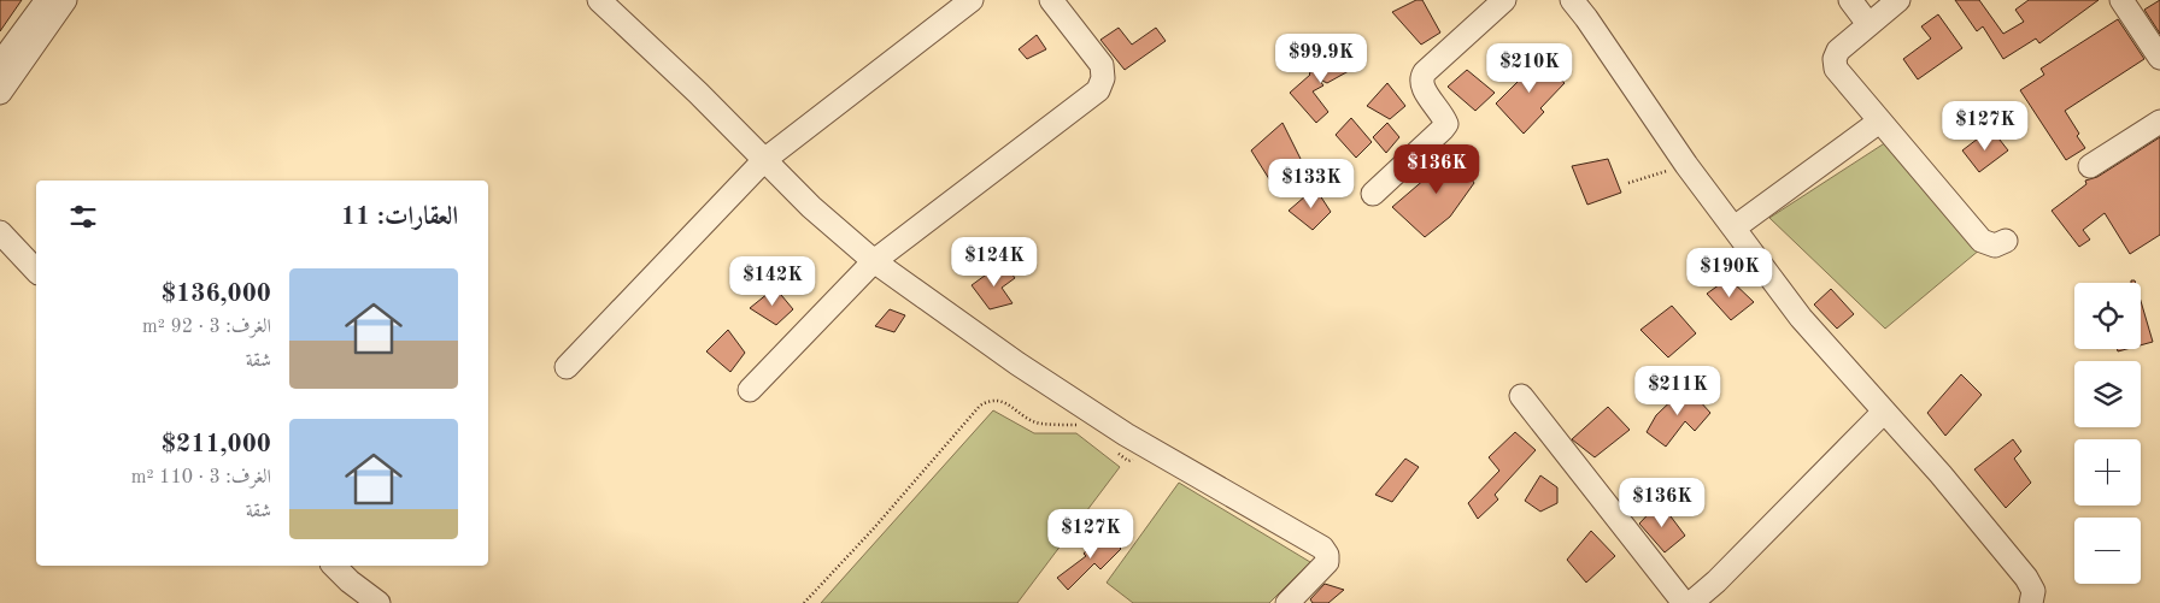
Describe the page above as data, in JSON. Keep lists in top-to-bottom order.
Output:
{
  "page": {
    "price": [
      "$99.9K",
      "$210K",
      "$127K",
      "$136K",
      "$133K",
      "$124K",
      "$190K",
      "$142K",
      "$211K",
      "$136K",
      "$127K"
    ],
    "heading": "العقارات: 11",
    "list": [
      {
        "name": "$136,000",
        "note": "الغرف: 3 · 92 m² · شقة"
      },
      {
        "name": "$211,000",
        "note": "الغرف: 3 · 110 m² · شقة"
      }
    ],
    "map_buttons": ["+", "−"]
  }
}
